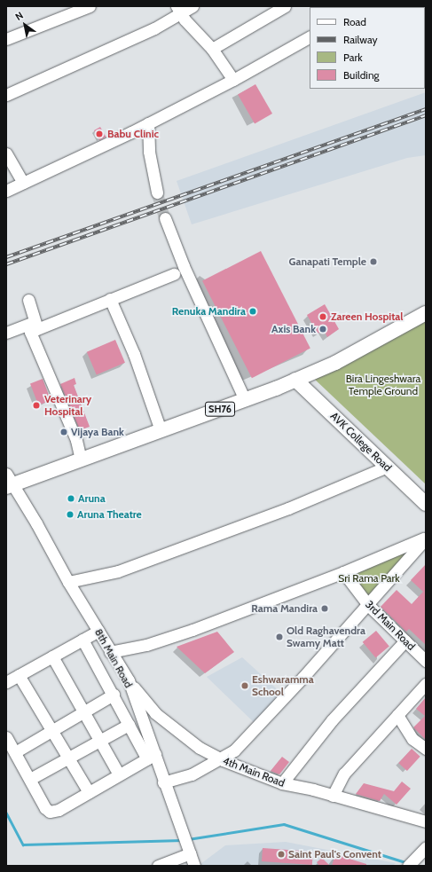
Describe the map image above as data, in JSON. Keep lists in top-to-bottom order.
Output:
{
  "streets": {
    "main road": ["SH76", "AVK College Road"],
    "street": ["3rd Main Road", "8th Main Road", "4th Main Road"]
  },
  "crossings": [
    ["SH76", "AVK College Road"],
    ["SH76", "8th Main Road"],
    ["8th Main Road", "4th Main Road"]
  ],
  "parks": ["Bira Lingeshwara Temple Ground", "Sri Rama Park"],
  "places": [
    "Babu Clinic",
    "Ganapati Temple",
    "Renuka Mandira",
    "Zareen Hospital",
    "Axis Bank",
    "Veterinary Hospital",
    "Vijaya Bank",
    "Aruna",
    "Aruna Theatre",
    "Rama Mandira",
    "Old Raghavendra Swamy Matt",
    "Eshwaramma School",
    "Saint Paul's Convent"
  ],
  "legend": [
    "Road",
    "Railway",
    "Park",
    "Building"
  ],
  "north": "top left"
}
